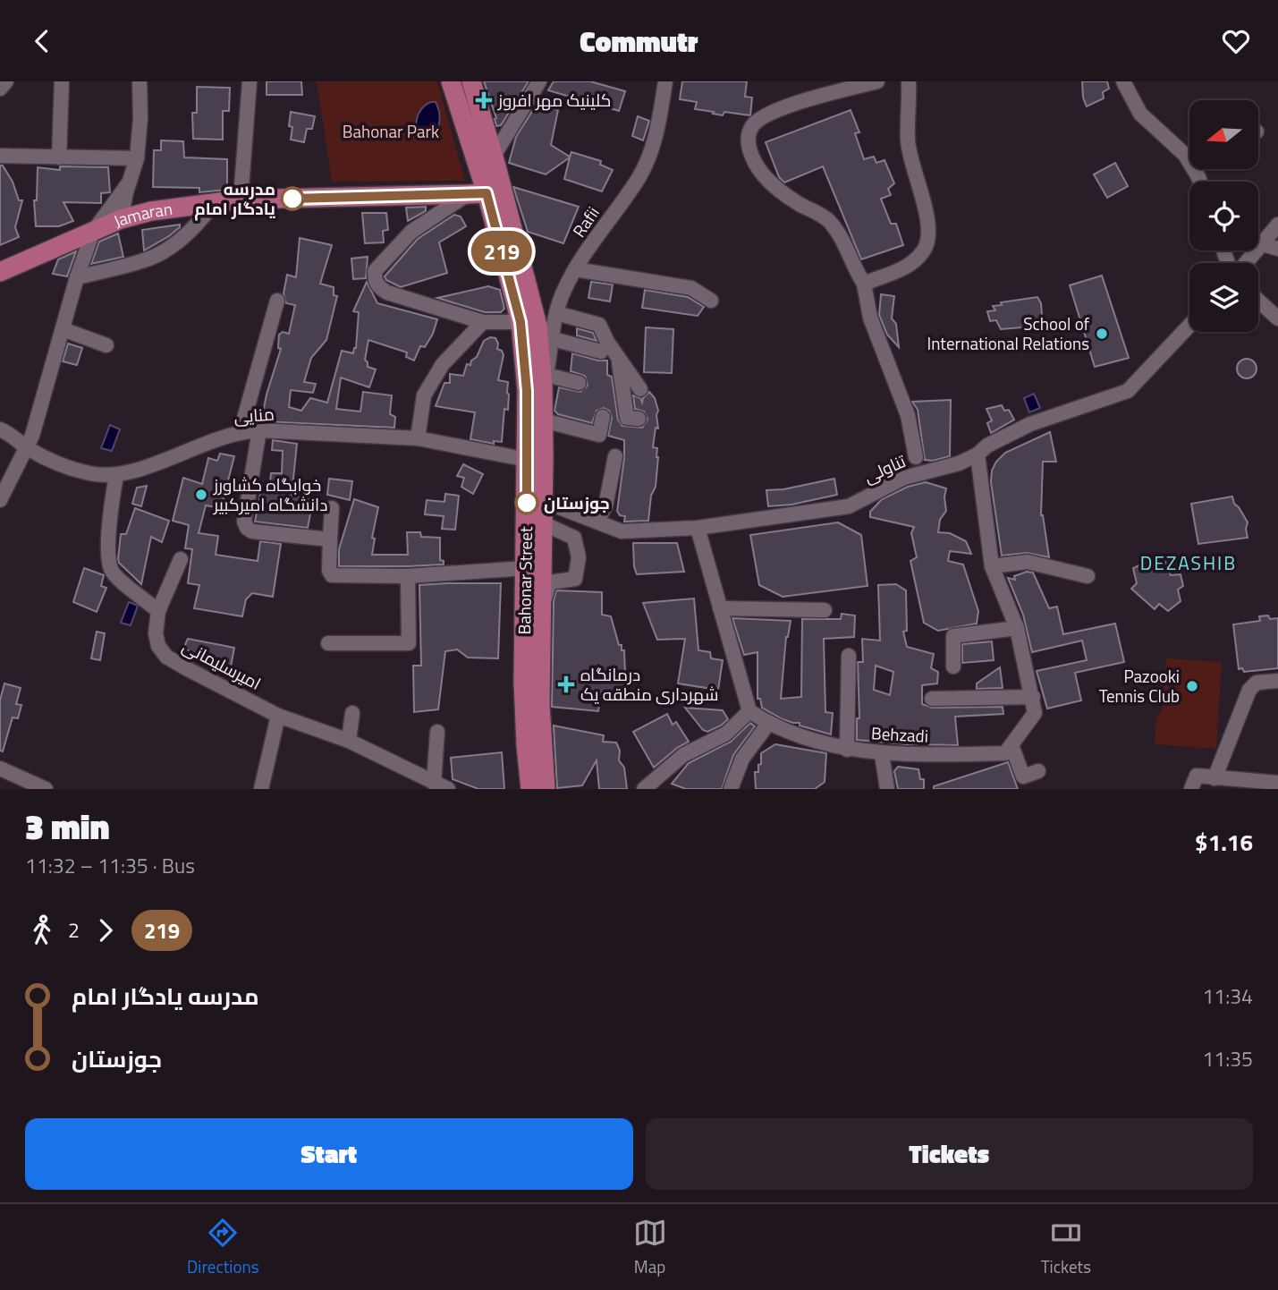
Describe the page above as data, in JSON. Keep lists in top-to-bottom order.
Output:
{
  "streets": {
    "main road": ["Jamaran", "Bahonar Street"],
    "street": [
      "Rafii",
      "منایی",
      "تناولی",
      "امیرسلیمانی",
      "Behzadi"
    ]
  },
  "crossings": [
    ["Jamaran", "Bahonar Street"],
    ["Rafii", "Bahonar Street"],
    ["منایی", "Bahonar Street"],
    ["تناولی", "Bahonar Street"]
  ],
  "districts": ["DEZASHIB"],
  "parks": ["Bahonar Park"],
  "places": {
    "health": ["کلینیک مهر افروز", "درمانگاه شهرداری منطقه یک"],
    "other": [
      "مدرسه یادگار امام",
      "School of International Relations",
      "خوابگاه کشاورز دانشگاه امیرکبیر",
      "جوزستان",
      "Pazooki Tennis Club"
    ]
  },
  "lines": ["bus line 219"],
  "north": "left",
  "page": {
    "header": "Commutr",
    "on_map": "219",
    "heading": ["3 min", "11:32 – 11:35 · Bus", "$1.16"],
    "legs": ["2", "219"],
    "list": [
      {
        "name": "مدرسه یادگار امام",
        "value": "11:34"
      },
      {
        "name": "جوزستان",
        "value": "11:35"
      }
    ],
    "buttons": ["Start", "Tickets"],
    "tabs": ["Directions", "Map", "Tickets"]
  }
}
